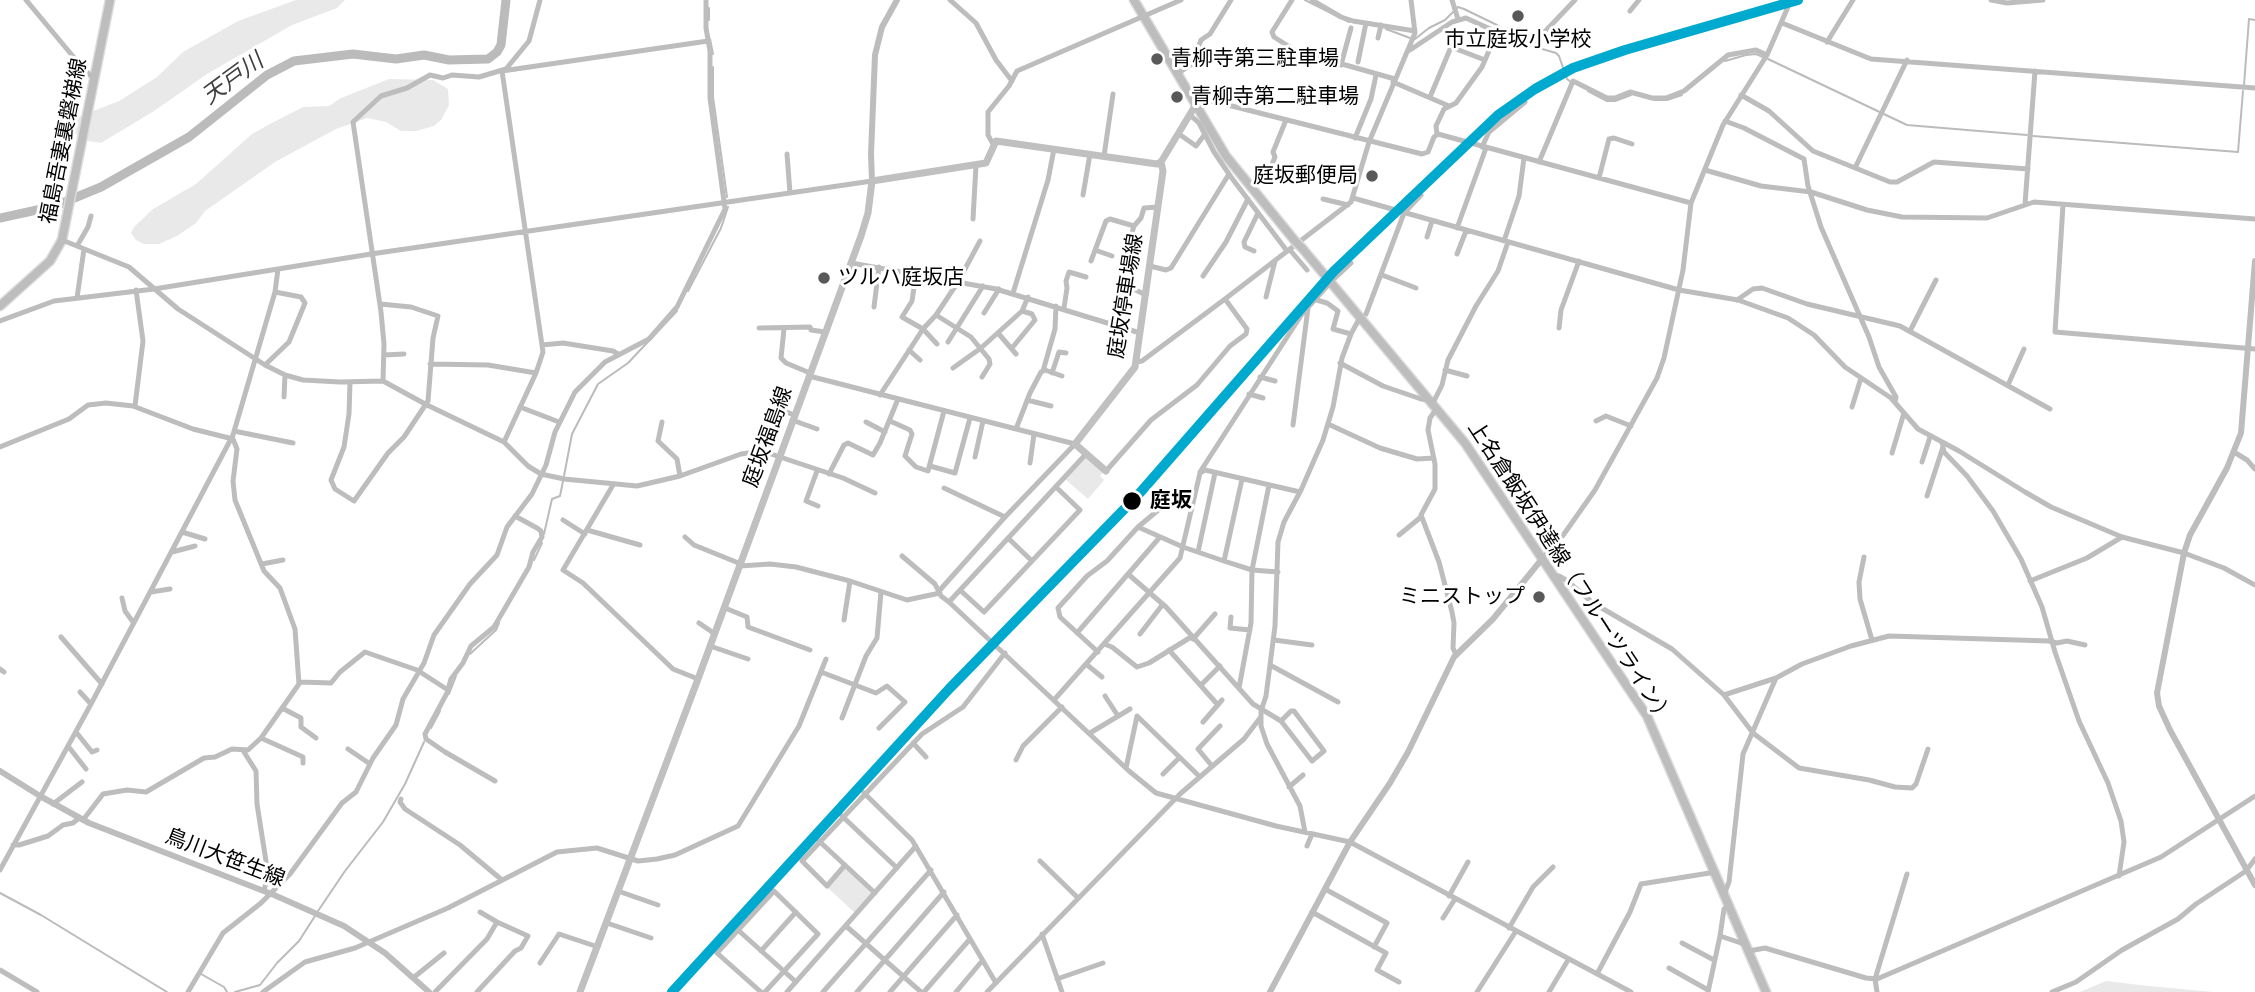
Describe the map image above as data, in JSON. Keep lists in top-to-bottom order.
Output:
{
  "streets": {
    "main road": [
      "福島吾妻裏磐梯線",
      "庭坂停車場線",
      "庭坂福島線",
      "上名倉飯坂伊達線（フルーツライン）"
    ],
    "street": ["鳥川大笹生線"]
  },
  "crossings": [
    ["庭坂停車場線", "上名倉飯坂伊達線（フルーツライン）"]
  ],
  "water": ["天戸川"],
  "places": [
    "市立庭坂小学校",
    "青柳寺第三駐車場",
    "青柳寺第二駐車場",
    "庭坂郵便局",
    "ツルハ庭坂店",
    "庭坂",
    "ミニストップ"
  ]
}
